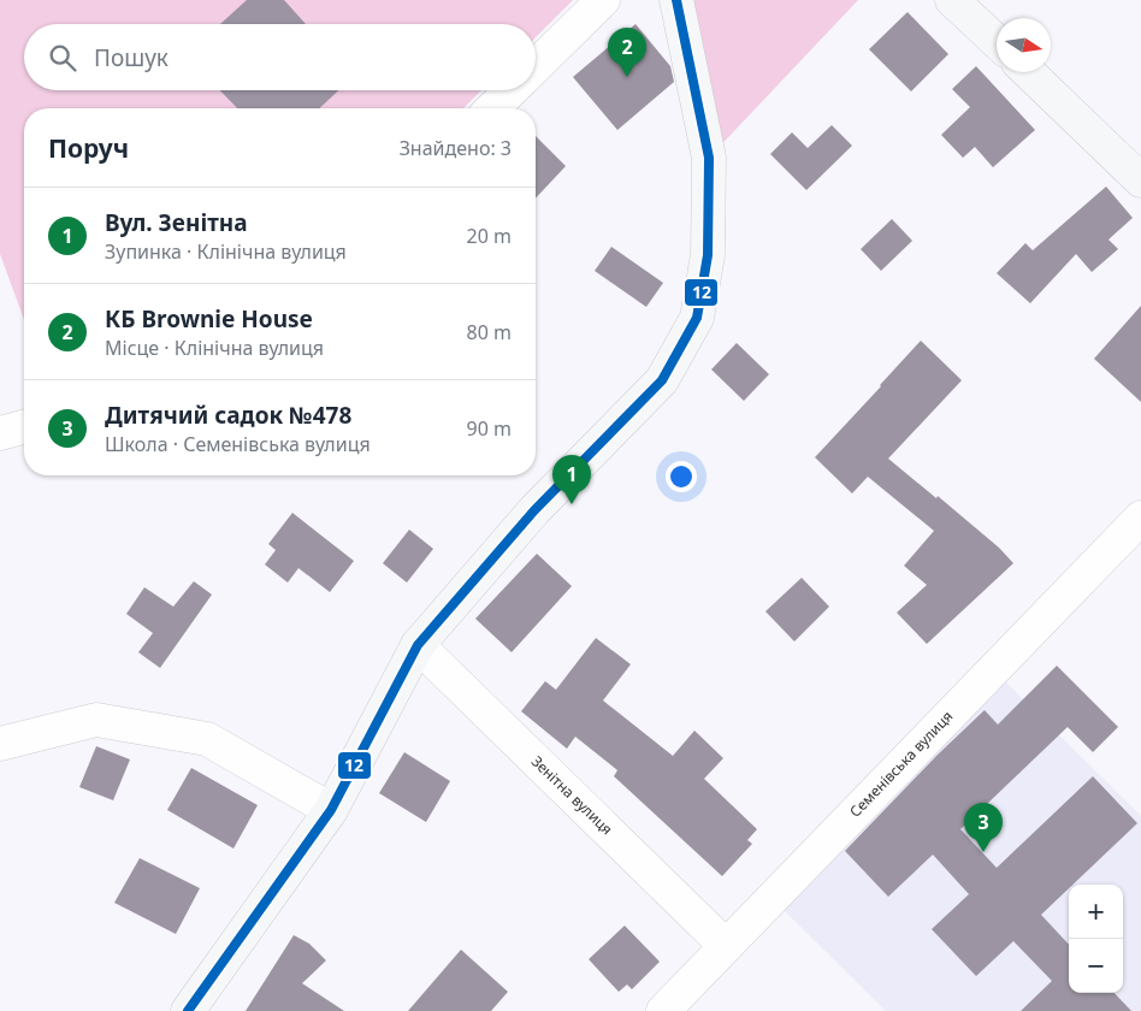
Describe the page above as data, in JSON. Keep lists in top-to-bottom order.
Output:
{
  "streets": {
    "street": ["Семенівська вулиця", "Зенітна вулиця"]
  },
  "crossings": [
    ["Семенівська вулиця", "Зенітна вулиця"]
  ],
  "lines": ["transit line 12"],
  "north": "right",
  "page": {
    "search": "Пошук",
    "pins": ["2", "1", "3"],
    "heading": ["Поруч", "Знайдено: 3"],
    "list": [
      {
        "mark": "1",
        "name": "Вул. Зенітна",
        "note": "Зупинка · Клінічна вулиця",
        "value": "20 m"
      },
      {
        "mark": "2",
        "name": "КБ Brownie House",
        "note": "Місце · Клінічна вулиця",
        "value": "80 m"
      },
      {
        "mark": "3",
        "name": "Дитячий садок №478",
        "note": "Школа · Семенівська вулиця",
        "value": "90 m"
      }
    ],
    "map_buttons": ["+", "−"]
  }
}
